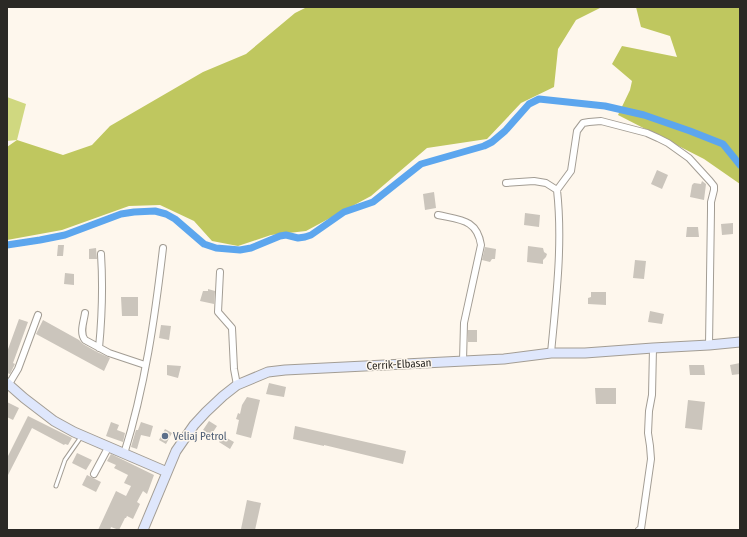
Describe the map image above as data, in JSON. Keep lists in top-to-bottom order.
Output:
{
  "streets": {
    "main road": ["Cerrik-Elbasan"]
  },
  "places": ["Veliaj Petrol"]
}
